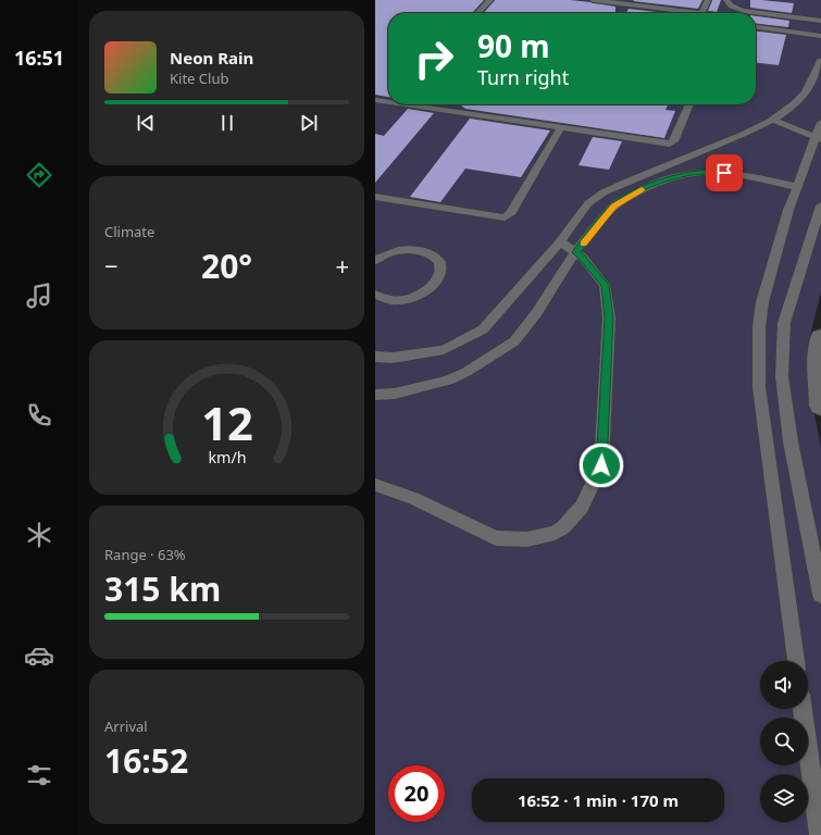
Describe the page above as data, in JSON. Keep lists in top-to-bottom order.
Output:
{
  "page": {
    "tabs": "16:51",
    "turn": ["90 m", "Turn right"],
    "song": ["Neon Rain", "Kite Club"],
    "tile": [
      "Climate",
      ["Range · 63%", "315 km"],
      ["Arrival", "16:52"]
    ],
    "heat": ["−", "20°", "+"],
    "limit": "20",
    "trip": "16:52 · 1 min · 170 m",
    "gauge": ["12", "km/h"]
  }
}
